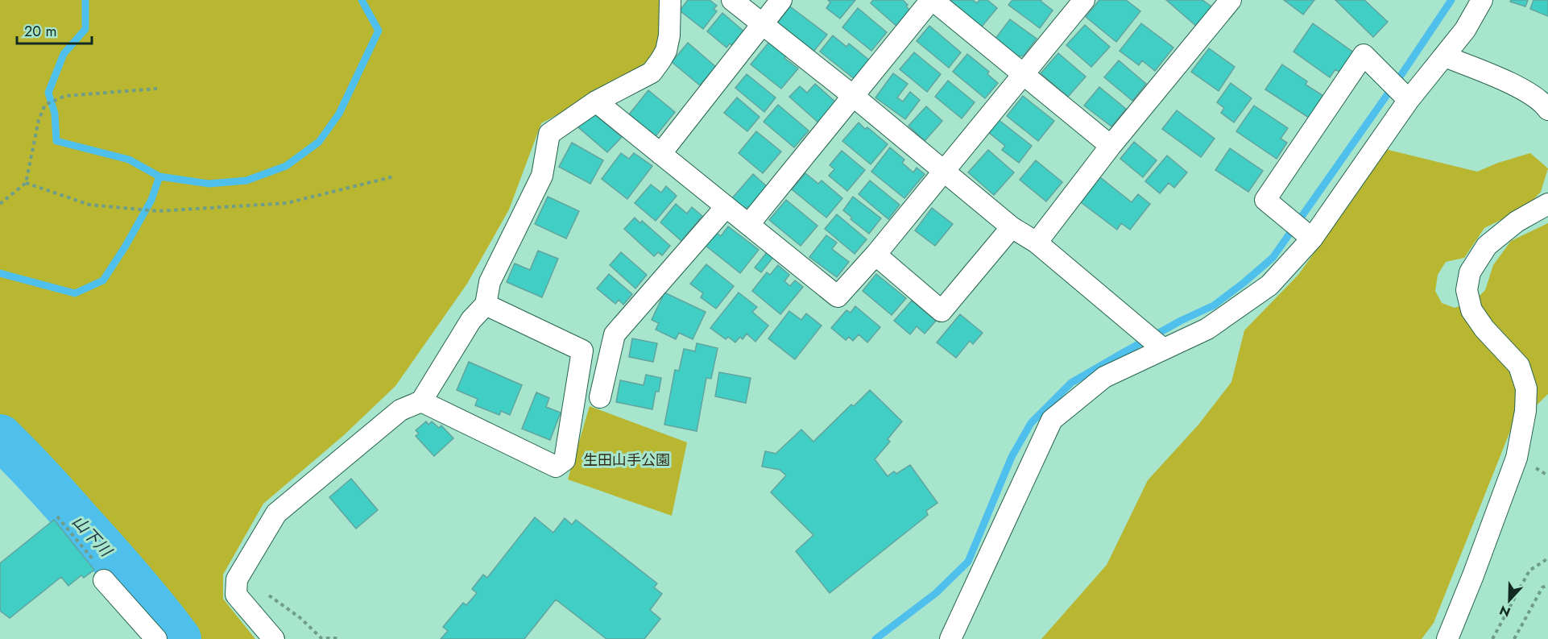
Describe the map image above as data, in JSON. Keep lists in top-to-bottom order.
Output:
{
  "water": ["山下川"],
  "parks": ["生田山手公園"],
  "scale_bar": "20 m",
  "north": "bottom"
}
